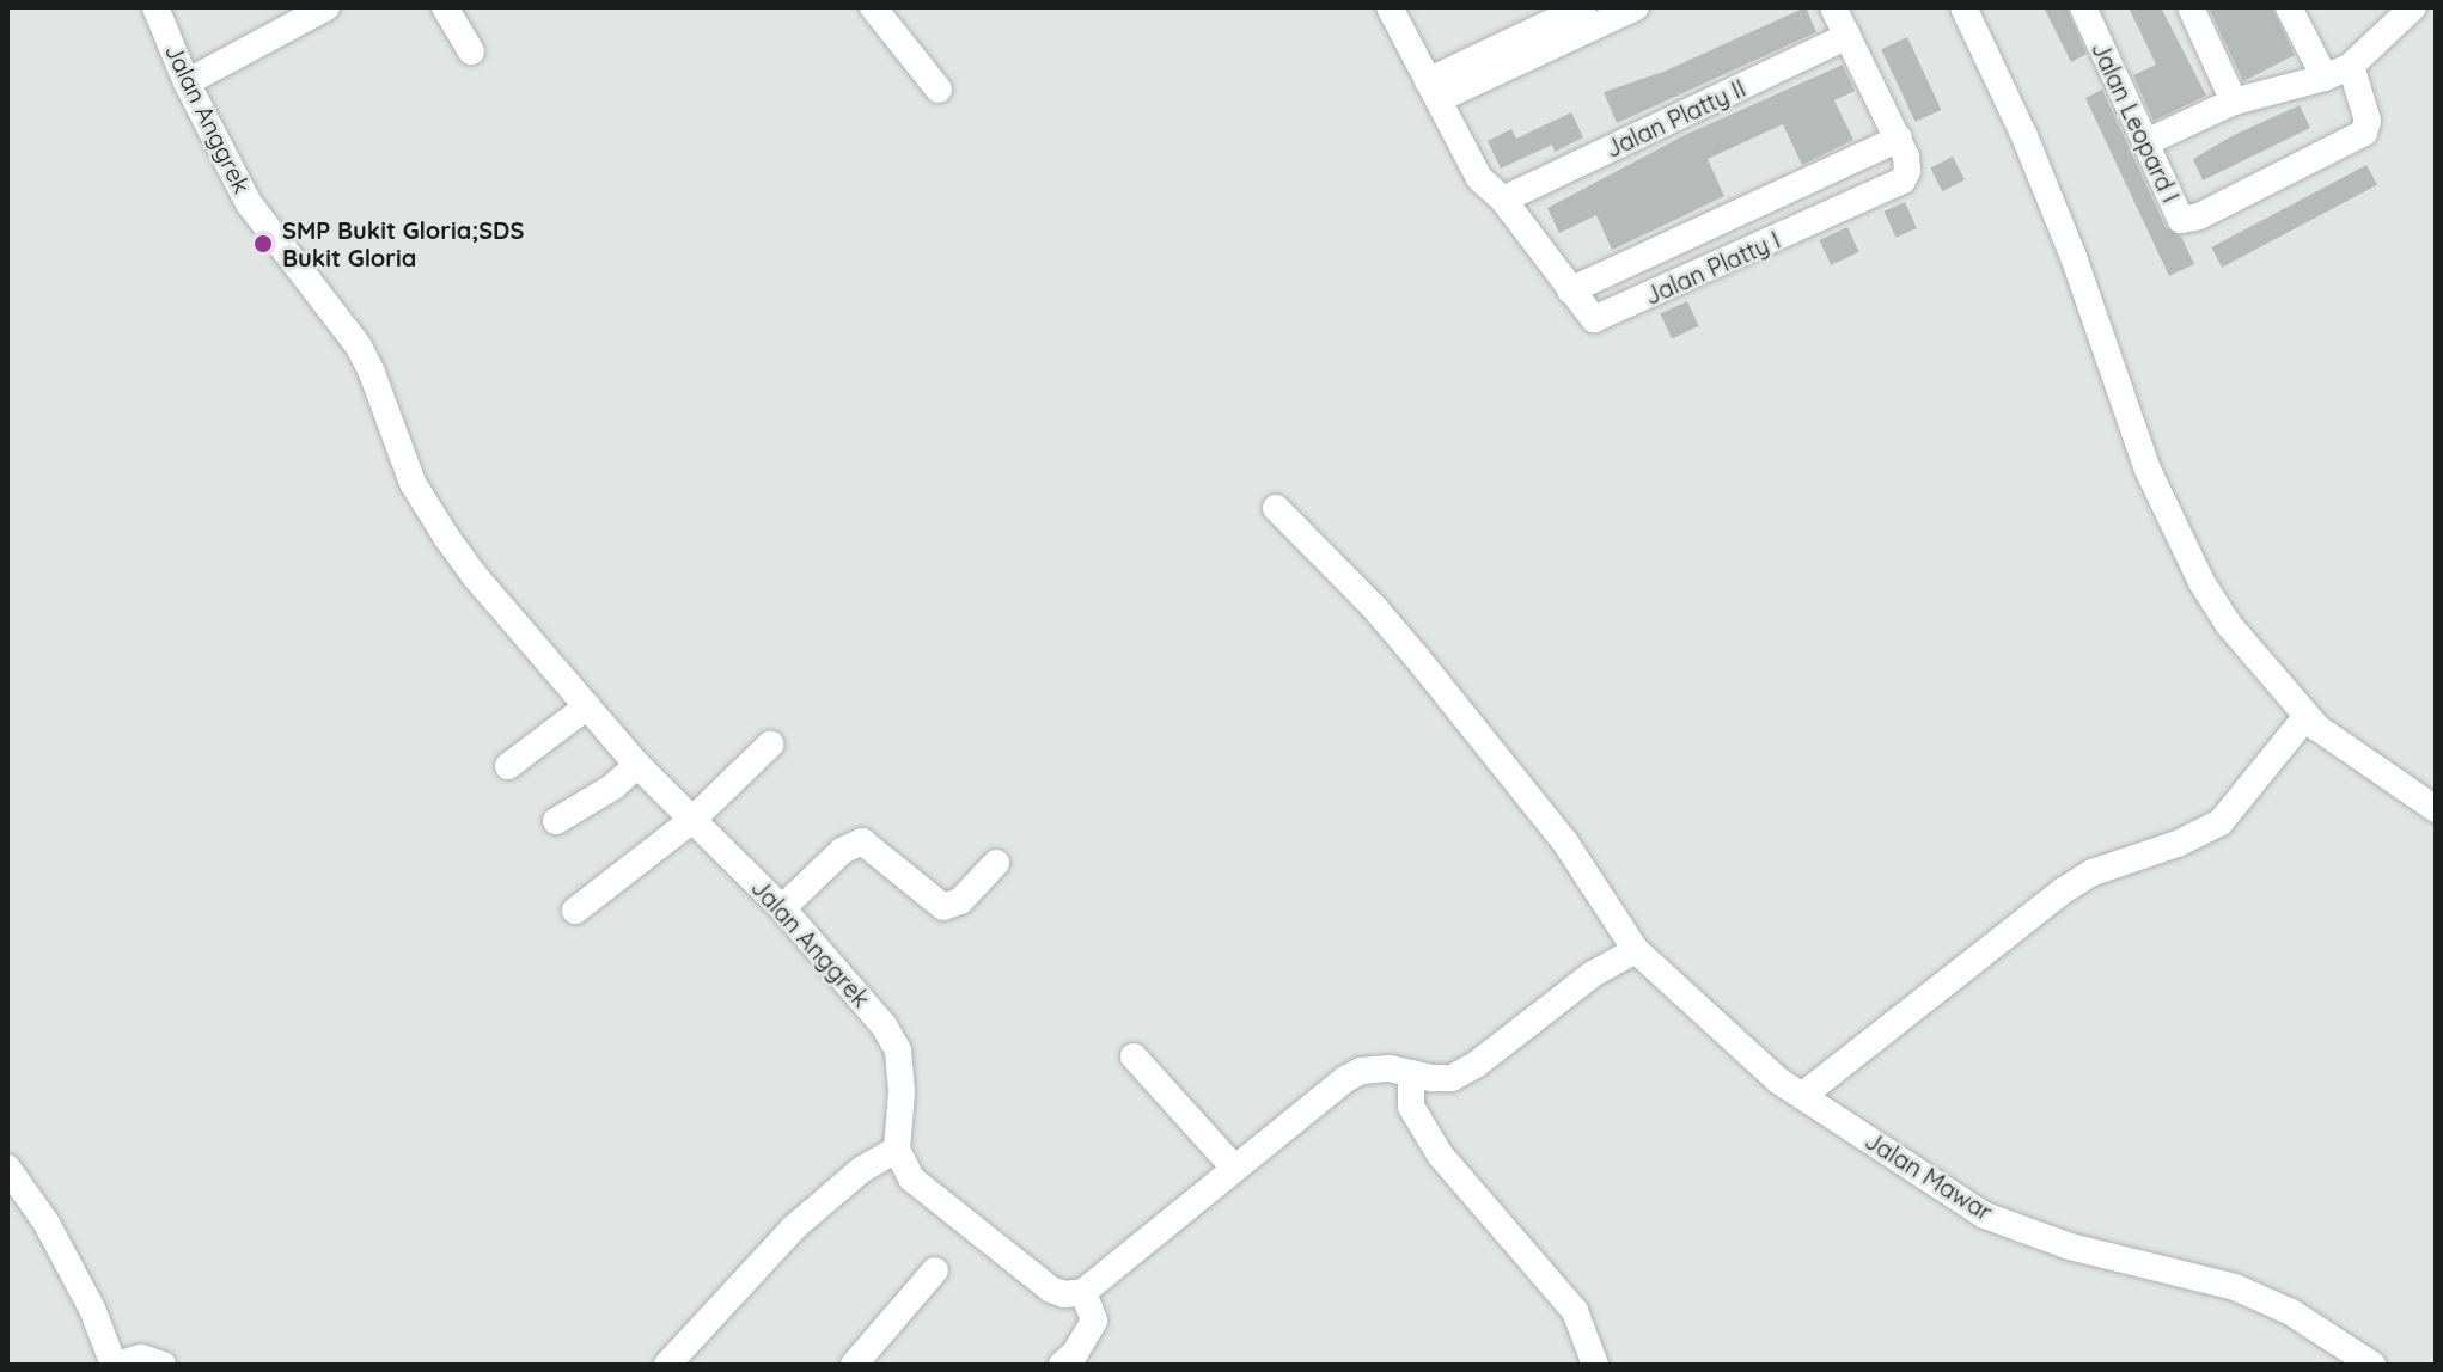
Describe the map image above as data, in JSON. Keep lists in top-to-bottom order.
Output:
{
  "streets": {
    "street": [
      "Jalan Anggrek",
      "Jalan Platty II",
      "Jalan Leopard I",
      "Jalan Platty I",
      "Jalan Mawar"
    ]
  },
  "crossings": [
    ["Jalan Platty II", "Jalan Platty I"]
  ],
  "places": ["SMP Bukit Gloria;SDS Bukit Gloria"]
}
